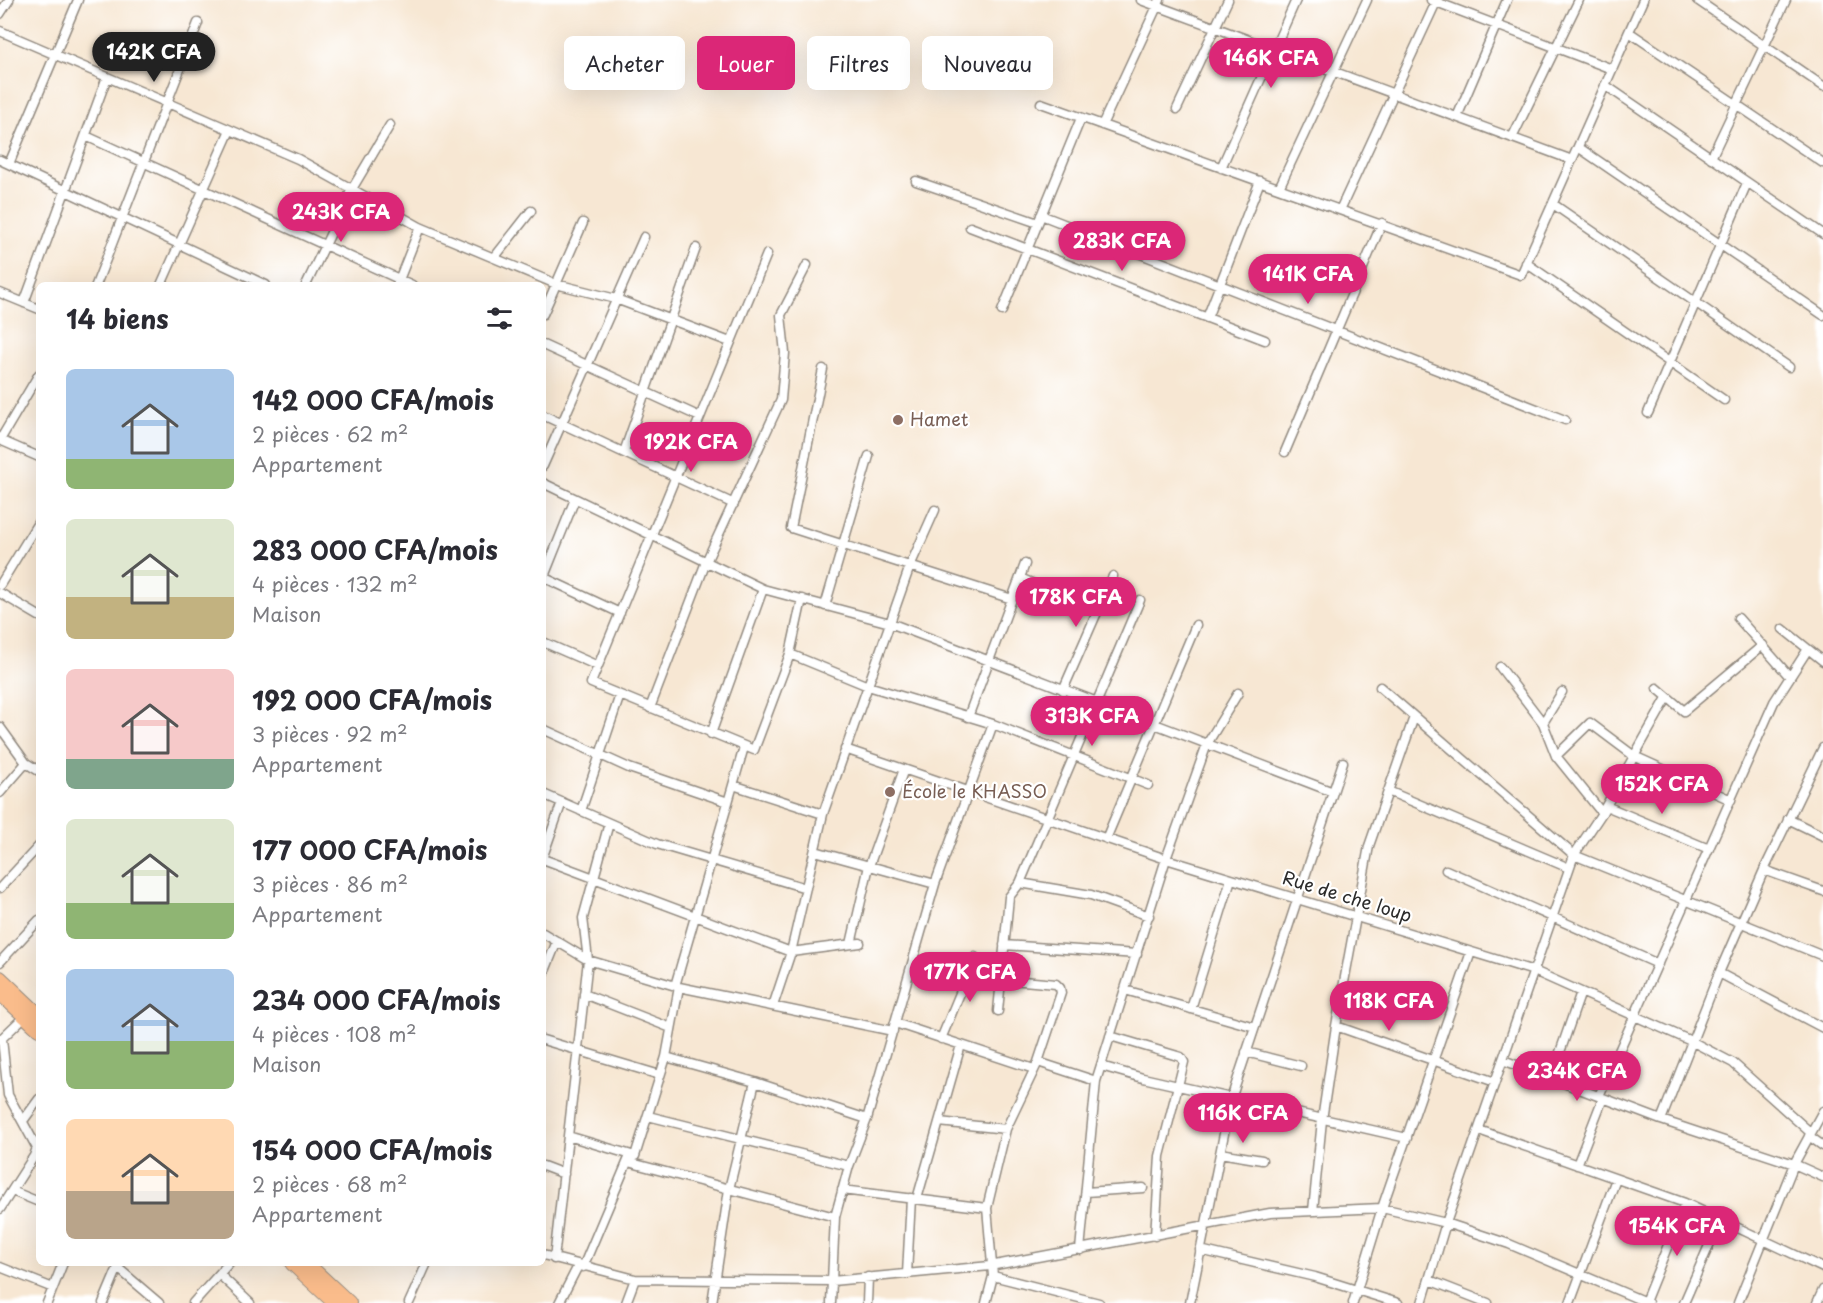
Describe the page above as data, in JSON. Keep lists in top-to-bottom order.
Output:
{
  "streets": {
    "street": ["Rue de che loup"]
  },
  "places": ["Hamet", "École le KHASSO"],
  "page": {
    "price": [
      "142K CFA",
      "146K CFA",
      "243K CFA",
      "283K CFA",
      "141K CFA",
      "192K CFA",
      "178K CFA",
      "313K CFA",
      "152K CFA",
      "177K CFA",
      "118K CFA",
      "234K CFA",
      "116K CFA",
      "154K CFA"
    ],
    "chip": [
      "Acheter",
      "Louer",
      "Filtres",
      "Nouveau"
    ],
    "heading": "14 biens",
    "list": [
      {
        "name": "142 000 CFA/mois",
        "note": "2 pièces · 62 m² · Appartement"
      },
      {
        "name": "283 000 CFA/mois",
        "note": "4 pièces · 132 m² · Maison"
      },
      {
        "name": "192 000 CFA/mois",
        "note": "3 pièces · 92 m² · Appartement"
      },
      {
        "name": "177 000 CFA/mois",
        "note": "3 pièces · 86 m² · Appartement"
      },
      {
        "name": "234 000 CFA/mois",
        "note": "4 pièces · 108 m² · Maison"
      },
      {
        "name": "154 000 CFA/mois",
        "note": "2 pièces · 68 m² · Appartement"
      }
    ]
  }
}
